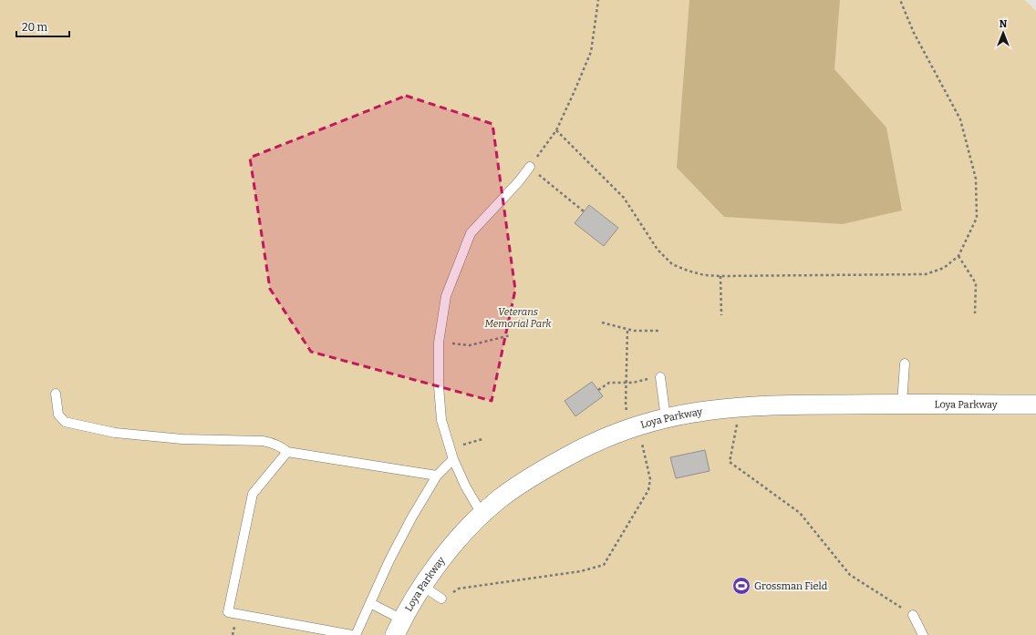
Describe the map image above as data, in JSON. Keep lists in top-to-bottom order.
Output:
{
  "streets": {
    "street": ["Loya Parkway"]
  },
  "parks": ["Veterans Memorial Park"],
  "places": {
    "sports": ["Grossman Field"]
  },
  "scale_bar": "20 m",
  "north": "top"
}
